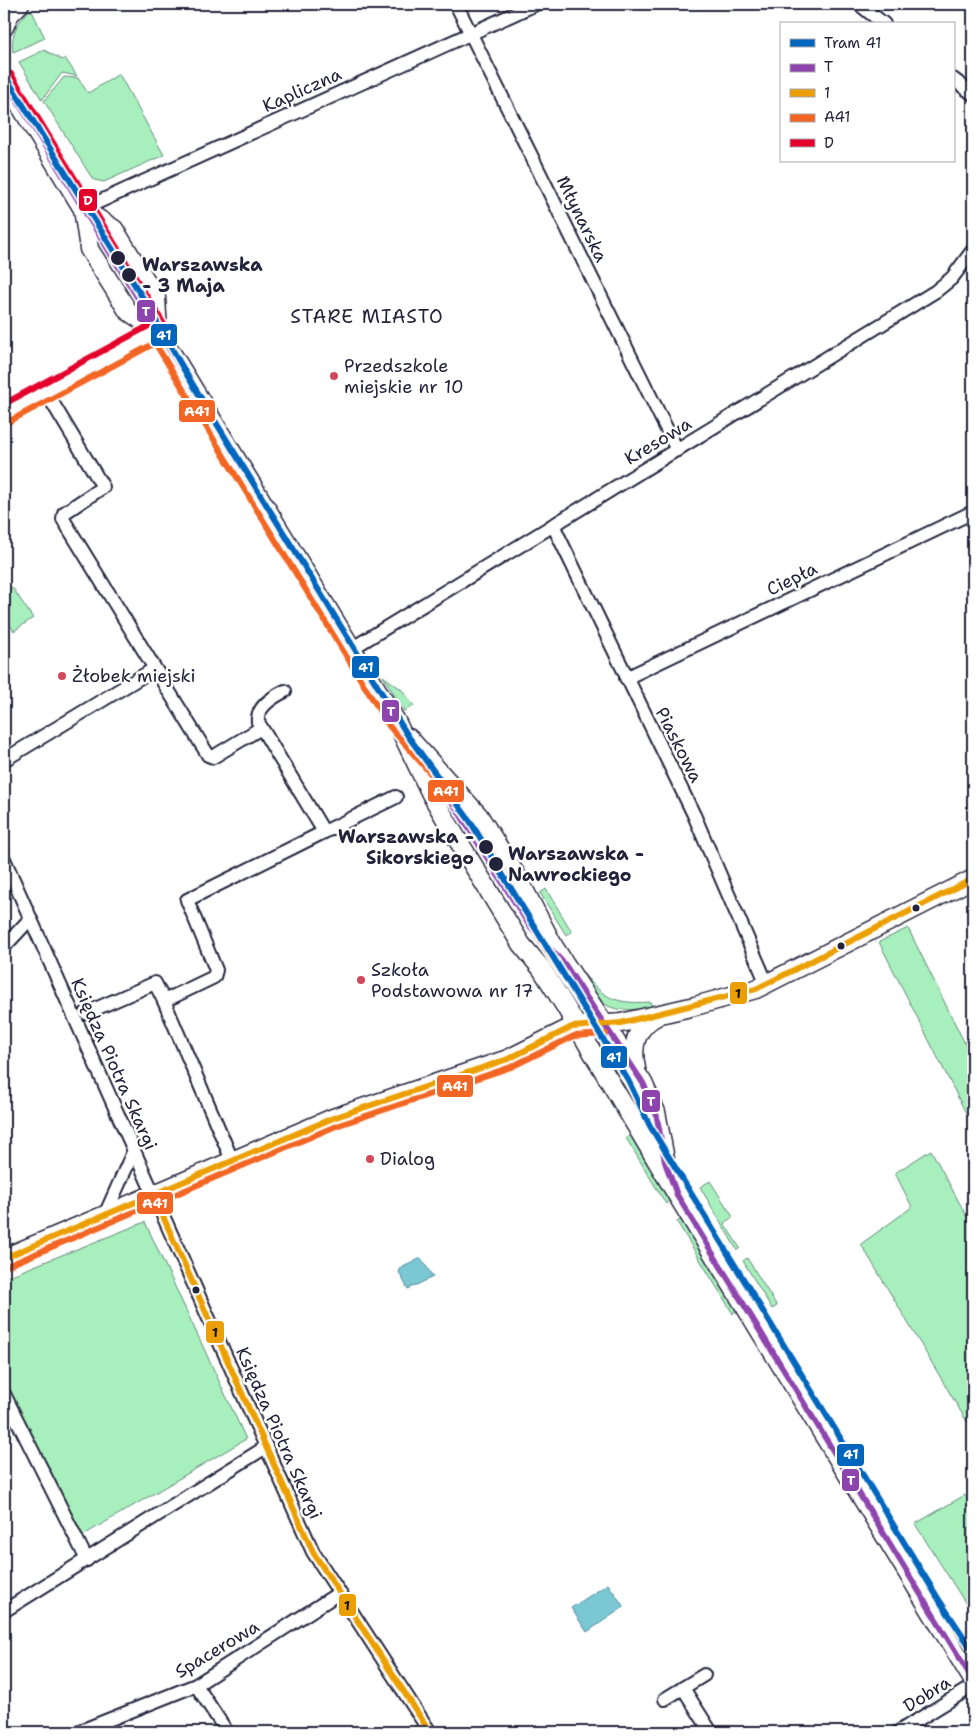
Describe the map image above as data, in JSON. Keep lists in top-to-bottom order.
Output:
{
  "streets": {
    "street": [
      "Kapliczna",
      "Młynarska",
      "Kresowa",
      "Ciepła",
      "Piaskowa",
      "Księdza Piotra Skargi",
      "Spacerowa",
      "Dobra"
    ]
  },
  "crossings": [
    ["Kapliczna", "Młynarska"],
    ["Młynarska", "Kresowa"],
    ["Kresowa", "Piaskowa"],
    ["Ciepła", "Piaskowa"],
    ["Księdza Piotra Skargi", "Spacerowa"]
  ],
  "districts": ["STARE MIASTO"],
  "places": [
    "Warszawska - 3 Maja",
    "Przedszkole miejskie nr 10",
    "Żłobek miejski",
    "Warszawska - Sikorskiego",
    "Warszawska - Nawrockiego",
    "Szkoła Podstawowa nr 17",
    "Dialog"
  ],
  "lines": [
    "tram line 41",
    "transit line D",
    "transit line T",
    "transit line A41",
    "transit line 1"
  ],
  "legend": [
    "Tram 41",
    "T",
    "1",
    "A41",
    "D"
  ]
}
